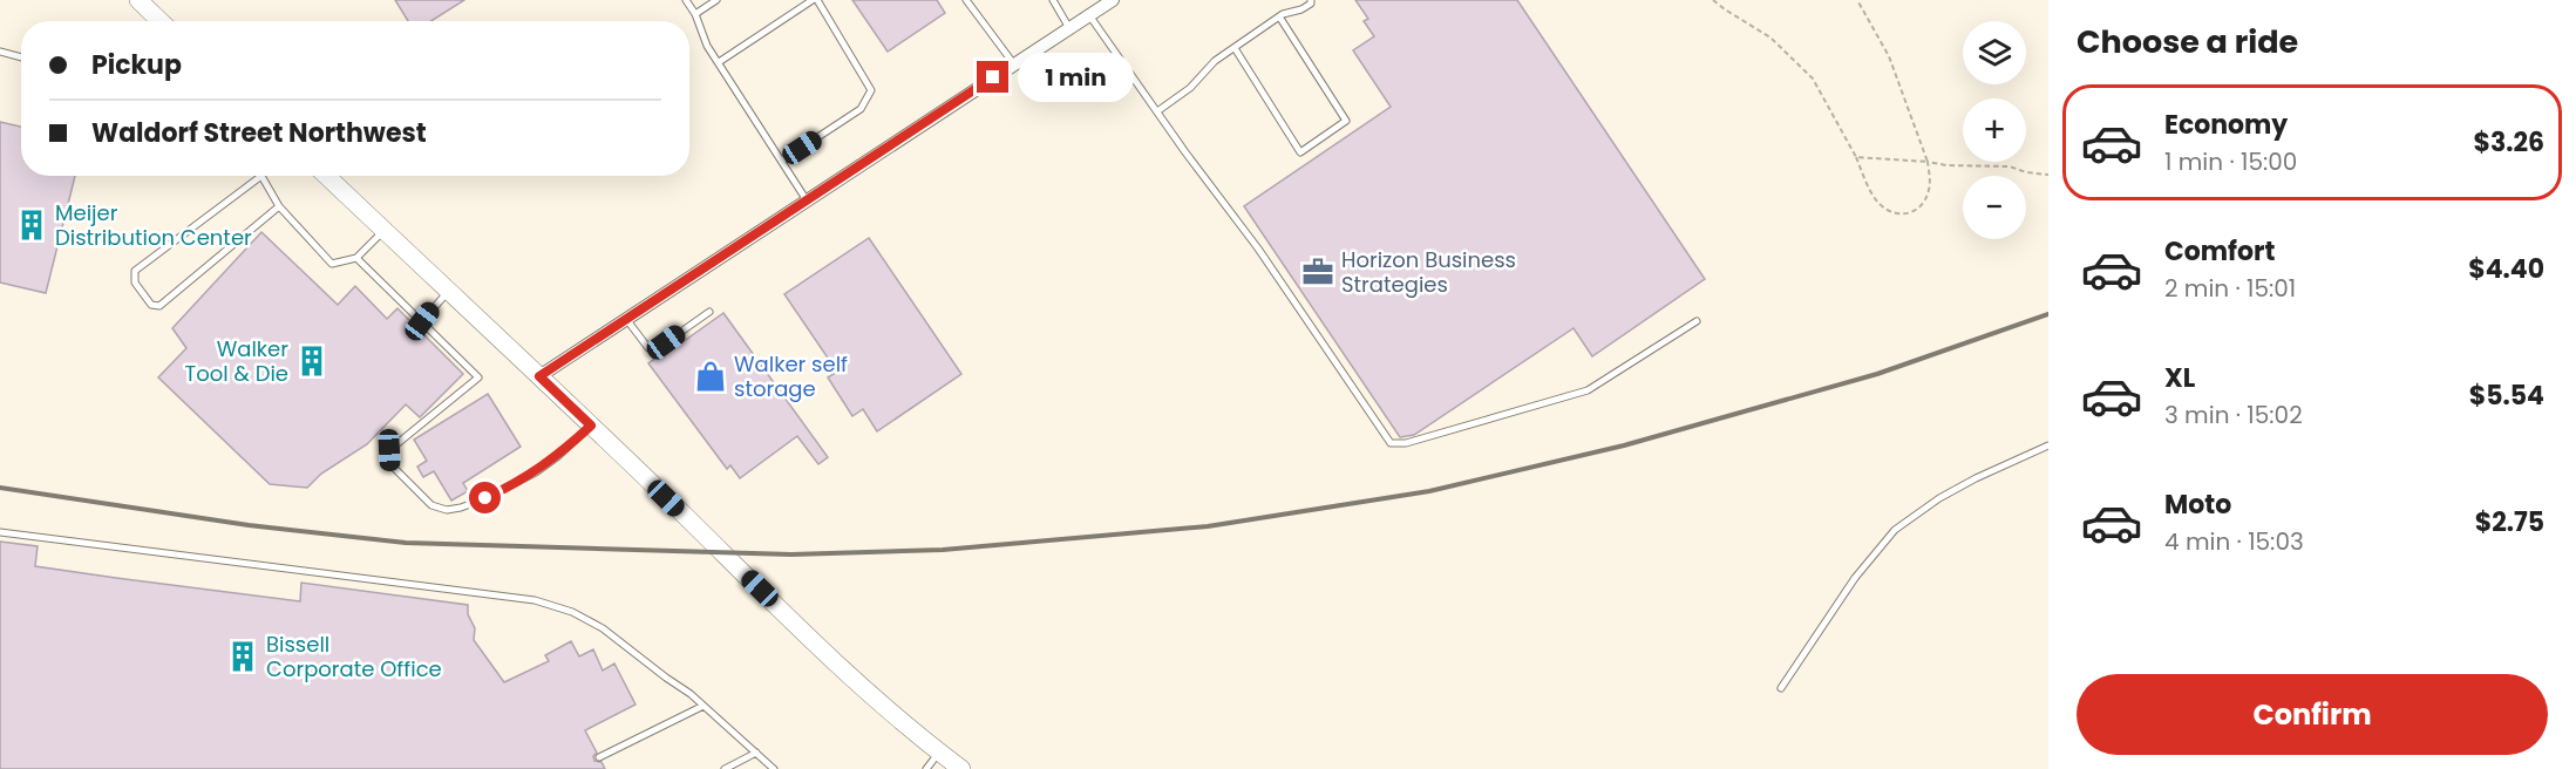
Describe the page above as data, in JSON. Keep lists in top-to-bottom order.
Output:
{
  "places": {
    "building": ["Meijer Distribution Center", "Walker Tool & Die", "Bissell Corporate Office"],
    "office": ["Horizon Business Strategies"],
    "shop": ["Walker self storage"]
  },
  "page": {
    "heading": "Choose a ride",
    "map_buttons": ["+", "−"],
    "banner": ["Pickup", "Waldorf Street Northwest"],
    "bubble": "1 min",
    "list": [
      {
        "name": "Economy",
        "note": "1 min · 15:00",
        "value": "$3.26"
      },
      {
        "name": "Comfort",
        "note": "2 min · 15:01",
        "value": "$4.40"
      },
      {
        "name": "XL",
        "note": "3 min · 15:02",
        "value": "$5.54"
      },
      {
        "name": "Moto",
        "note": "4 min · 15:03",
        "value": "$2.75"
      }
    ],
    "buttons": "Confirm"
  }
}
